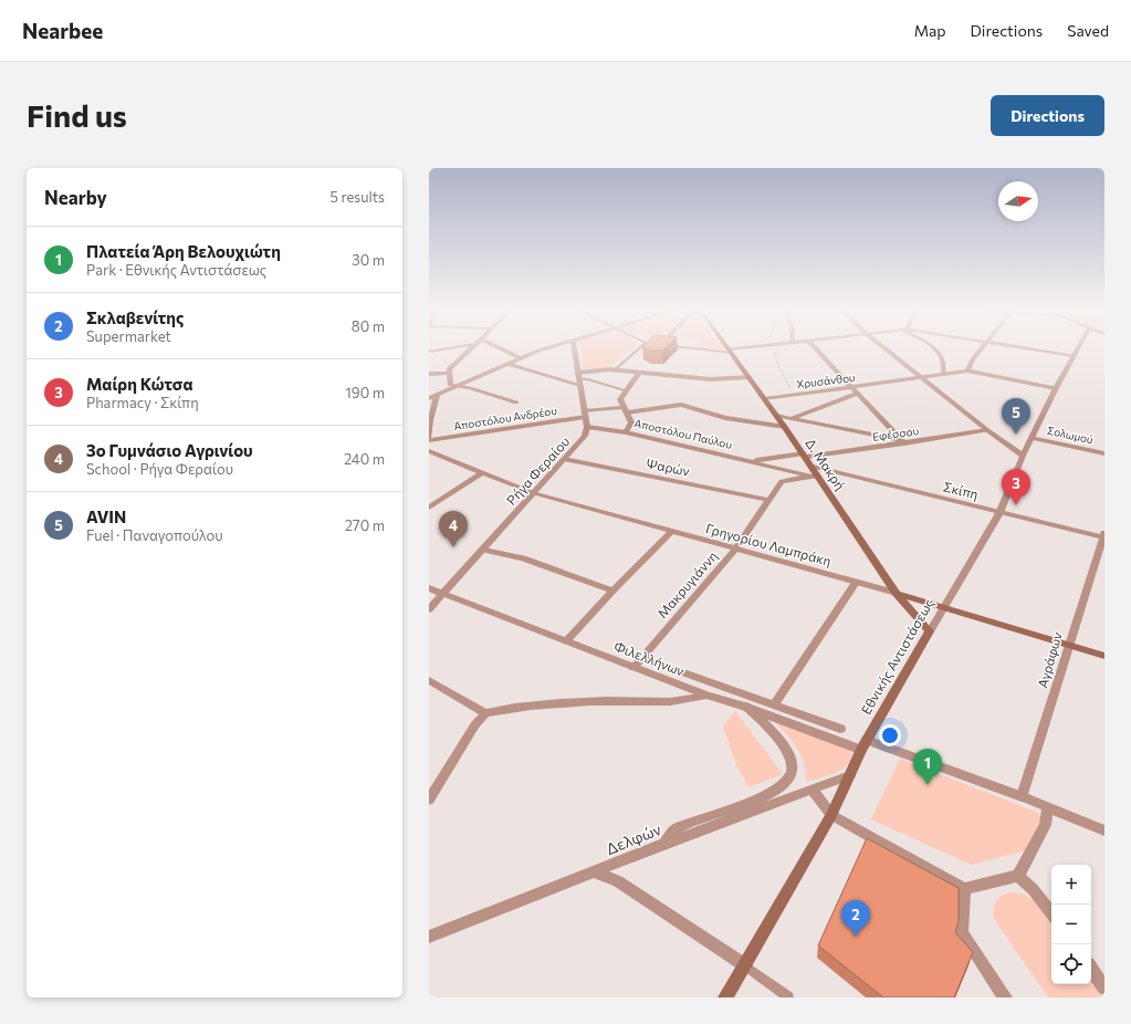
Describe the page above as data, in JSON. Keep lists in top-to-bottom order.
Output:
{
  "streets": {
    "main road": ["Δ. Μακρή", "Γρηγορίου Λαμπράκη", "Εθνικής Αντιστάσεως"],
    "street": [
      "Χρυσάνθου",
      "Αποστόλου Ανδρέου",
      "Αποστόλου Παύλου",
      "Εφέσσου",
      "Σολωμού",
      "Ψαρών",
      "Ρήγα Φεραίου",
      "Σκίπη",
      "Μακρυγιάννη",
      "Φιλελλήνων",
      "Αγράφων",
      "Δελφών"
    ]
  },
  "crossings": [
    ["Χρυσάνθου", "Δ. Μακρή"],
    ["Αποστόλου Ανδρέου", "Δ. Μακρή"],
    ["Αποστόλου Παύλου", "Εφέσσου"],
    ["Αποστόλου Παύλου", "Δ. Μακρή"],
    ["Αποστόλου Παύλου", "Ρήγα Φεραίου"],
    ["Εφέσσου", "Δ. Μακρή"],
    ["Σολωμού", "Εθνικής Αντιστάσεως"],
    ["Δ. Μακρή", "Σκίπη"],
    ["Δ. Μακρή", "Γρηγορίου Λαμπράκη"],
    ["Δ. Μακρή", "Εθνικής Αντιστάσεως"],
    ["Ψαρών", "Ρήγα Φεραίου"],
    ["Ψαρών", "Μακρυγιάννη"],
    ["Ρήγα Φεραίου", "Γρηγορίου Λαμπράκη"],
    ["Ρήγα Φεραίου", "Φιλελλήνων"],
    ["Σκίπη", "Εθνικής Αντιστάσεως"],
    ["Σκίπη", "Αγράφων"],
    ["Γρηγορίου Λαμπράκη", "Μακρυγιάννη"],
    ["Γρηγορίου Λαμπράκη", "Εθνικής Αντιστάσεως"],
    ["Γρηγορίου Λαμπράκη", "Αγράφων"],
    ["Μακρυγιάννη", "Φιλελλήνων"],
    ["Εθνικής Αντιστάσεως", "Φιλελλήνων"],
    ["Εθνικής Αντιστάσεως", "Δελφών"],
    ["Φιλελλήνων", "Αγράφων"]
  ],
  "north": "right",
  "page": {
    "header": "Nearbee",
    "nav": ["Map", "Directions", "Saved"],
    "buttons": "Directions",
    "title": "Find us",
    "heading": ["Nearby", "5 results"],
    "list": [
      {
        "mark": "1",
        "name": "Πλατεία Άρη Βελουχιώτη",
        "note": "Park · Εθνικής Αντιστάσεως",
        "value": "30 m"
      },
      {
        "mark": "2",
        "name": "Σκλαβενίτης",
        "note": "Supermarket",
        "value": "80 m"
      },
      {
        "mark": "3",
        "name": "Μαίρη Κώτσα",
        "note": "Pharmacy · Σκίπη",
        "value": "190 m"
      },
      {
        "mark": "4",
        "name": "3ο Γυμνάσιο Αγρινίου",
        "note": "School · Ρήγα Φεραίου",
        "value": "240 m"
      },
      {
        "mark": "5",
        "name": "AVIN",
        "note": "Fuel · Παναγοπούλου",
        "value": "270 m"
      }
    ],
    "pins": [
      "5",
      "3",
      "4",
      "1",
      "2"
    ],
    "map_buttons": ["+", "−"]
  }
}
